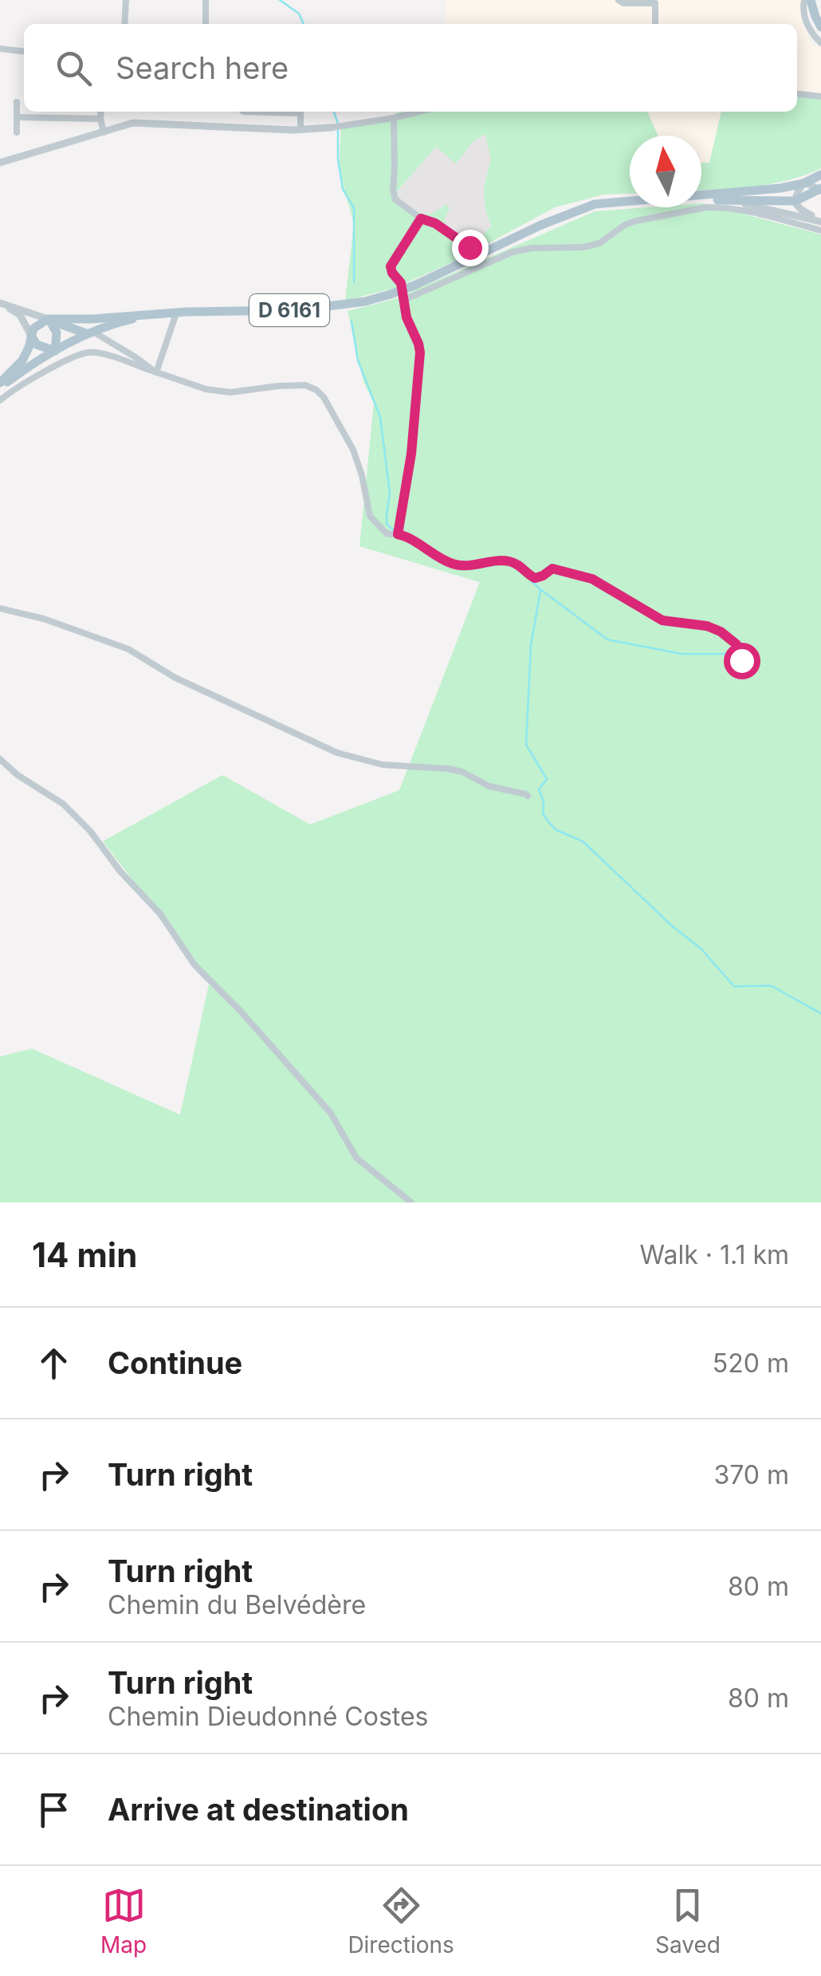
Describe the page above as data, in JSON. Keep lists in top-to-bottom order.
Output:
{
  "streets": {
    "main road": ["D 6161"]
  },
  "north": "top",
  "page": {
    "search": "Search here",
    "heading": ["14 min", "Walk · 1.1 km"],
    "list": [
      ["Continue", "520 m"],
      ["Turn right", "370 m"],
      ["Turn right", "Chemin du Belvédère", "80 m"],
      ["Turn right", "Chemin Dieudonné Costes", "80 m"],
      "Arrive at destination"
    ],
    "nav": ["Map", "Directions", "Saved"]
  }
}
